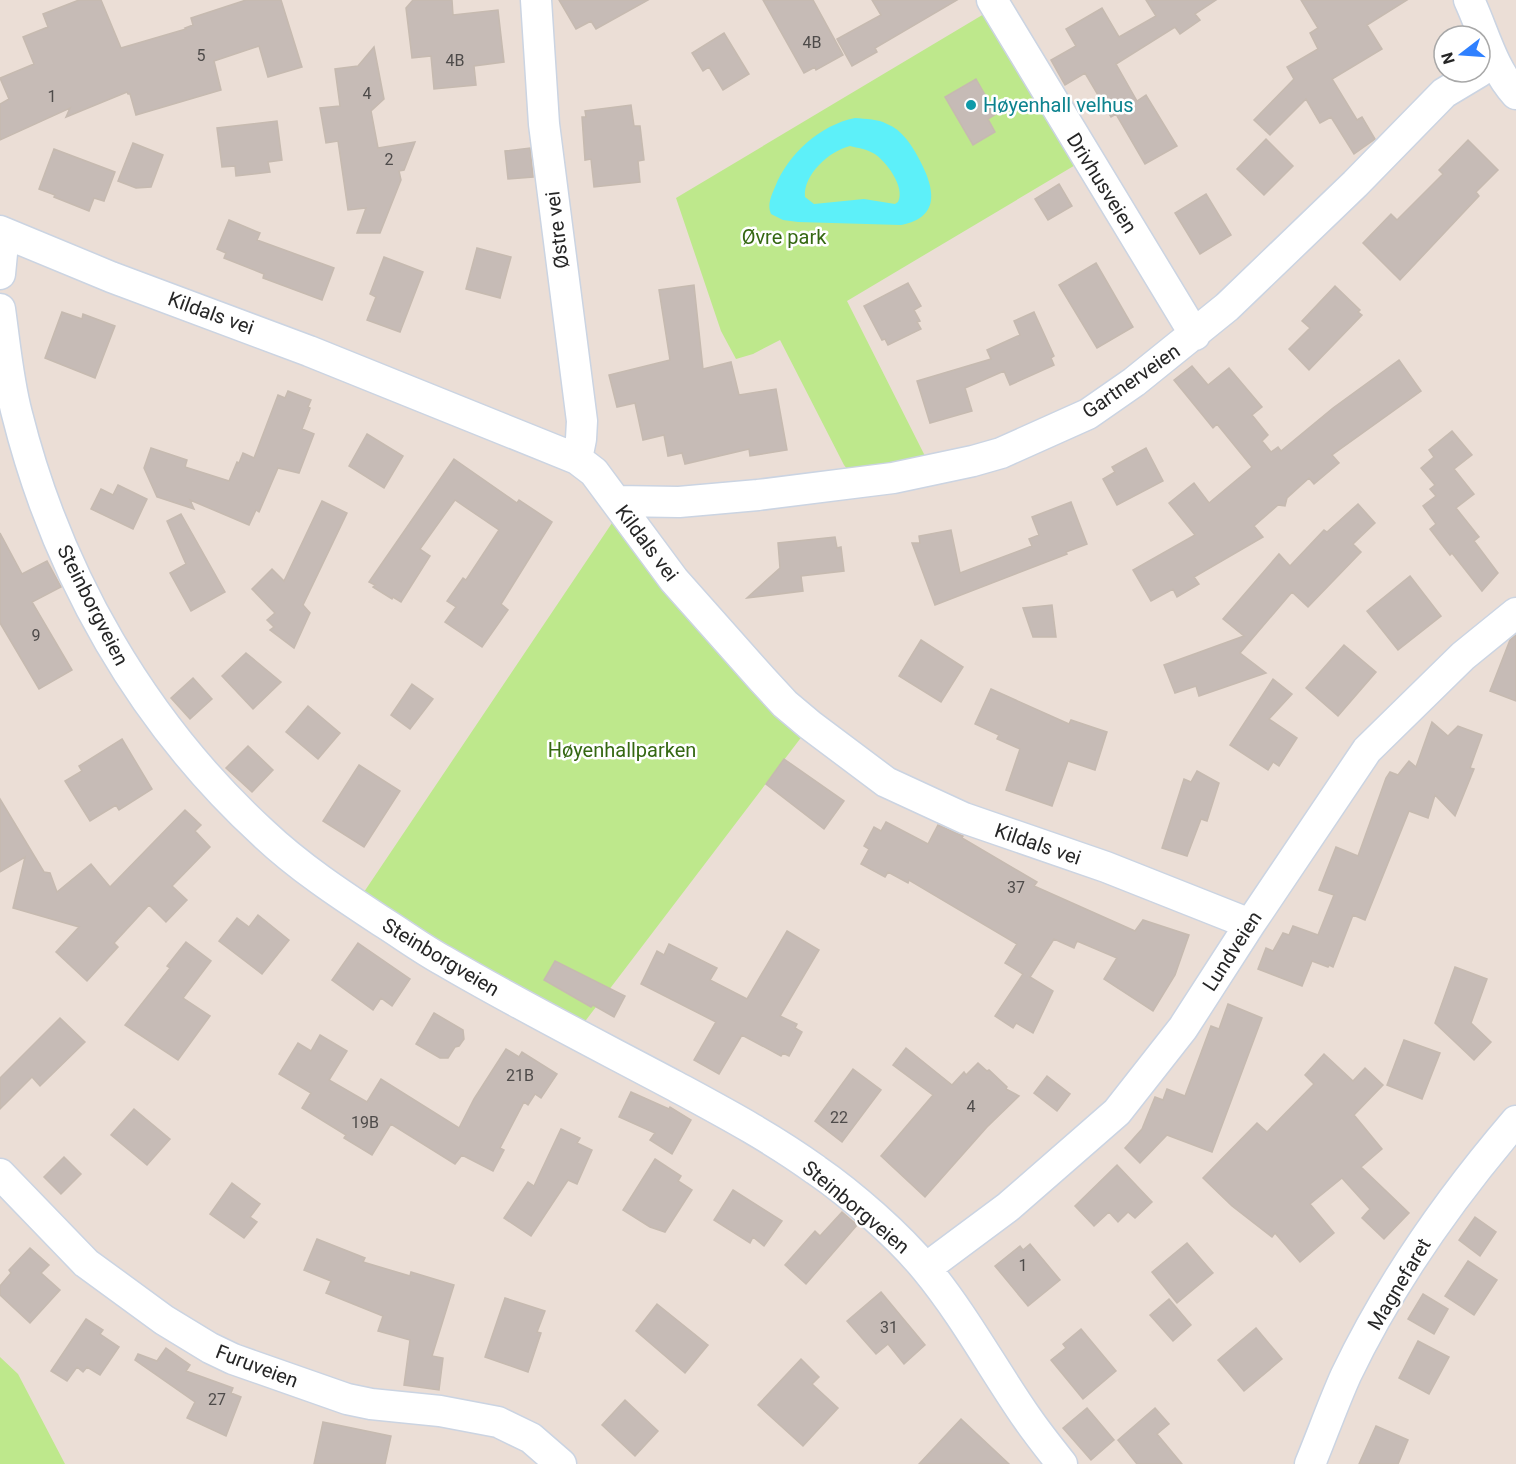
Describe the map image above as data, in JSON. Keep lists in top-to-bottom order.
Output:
{
  "streets": {
    "street": [
      "Drivhusveien",
      "Østre vei",
      "Kildals vei",
      "Gartnerveien",
      "Steinborgveien",
      "Lundveien",
      "Magnefaret",
      "Furuveien"
    ]
  },
  "crossings": [
    ["Drivhusveien", "Gartnerveien"],
    ["Østre vei", "Kildals vei"],
    ["Kildals vei", "Gartnerveien"],
    ["Kildals vei", "Lundveien"],
    ["Steinborgveien", "Lundveien"]
  ],
  "parks": ["Øvre park", "Høyenhallparken"],
  "places": ["Høyenhall velhus"],
  "house_numbers": [
    "4B",
    "5",
    "4B",
    "4",
    "1",
    "2",
    "9",
    "37",
    "21B",
    "4",
    "22",
    "19B",
    "1",
    "31",
    "27"
  ],
  "north": "left"
}
